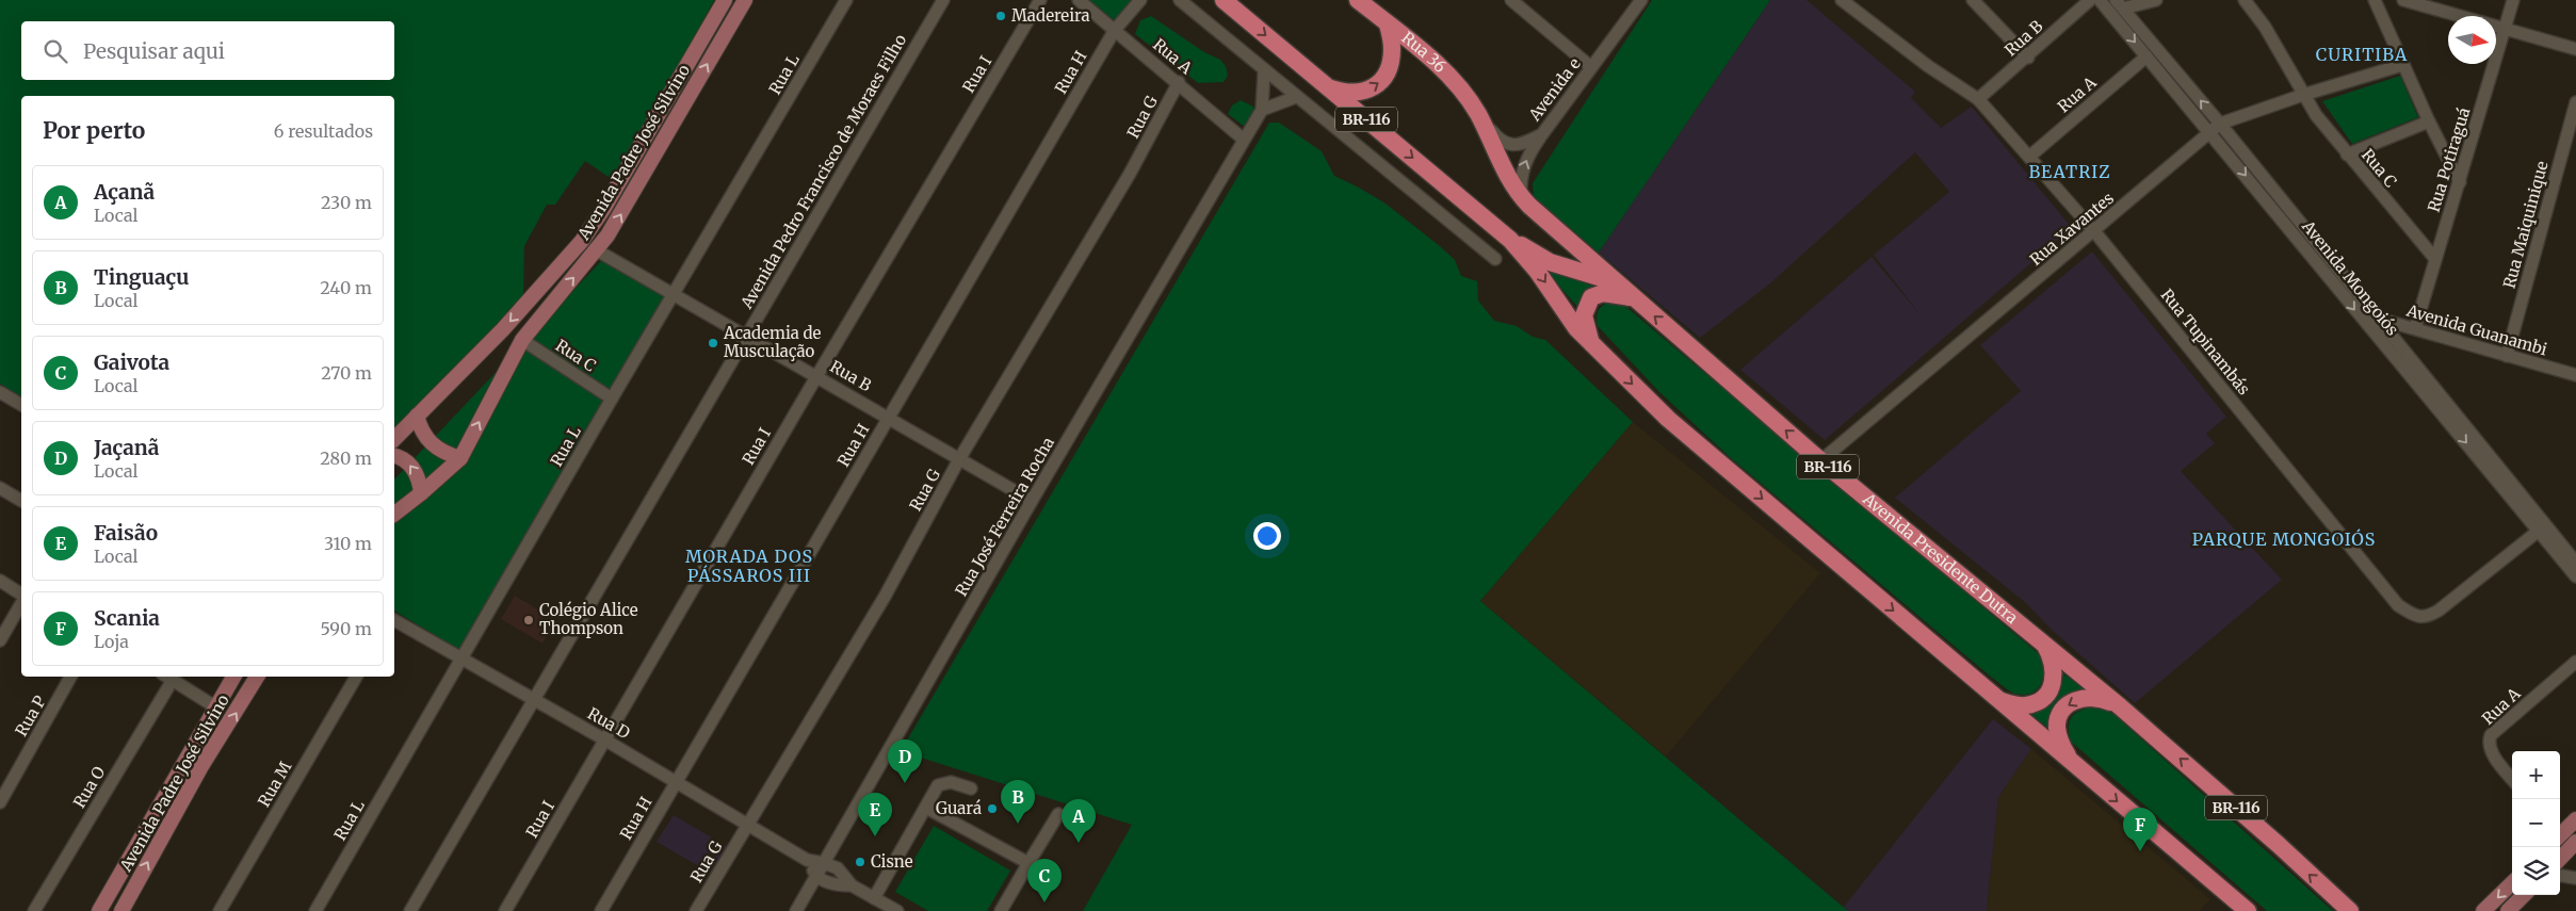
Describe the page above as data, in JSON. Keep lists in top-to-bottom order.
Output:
{
  "streets": {
    "highway": ["Rua 36", "BR-116", "Avenida Presidente Dutra"],
    "main road": ["Avenida Padre José Silvino"],
    "street": [
      "Rua B",
      "Rua A",
      "Rua H",
      "Rua L",
      "Rua I",
      "Avenida e",
      "Rua G",
      "Rua Potiraguá",
      "Rua C",
      "Avenida Pedro Francisco de Moraes Filho",
      "Rua Maiquinique",
      "Rua Xavantes",
      "Avenida Mongoiós",
      "Avenida Guanambi",
      "Rua Tupinambás",
      "Rua José Ferreira Rocha",
      "Rua P",
      "Rua D",
      "Rua M",
      "Rua O"
    ]
  },
  "crossings": [
    ["Rua B", "Rua H"],
    ["Rua B", "Rua L"],
    ["Rua B", "Rua I"],
    ["Rua B", "Rua G"],
    ["Rua B", "Avenida Padre José Silvino"],
    ["Rua B", "Avenida Pedro Francisco de Moraes Filho"],
    ["Rua B", "Rua Tupinambás"],
    ["Rua B", "Rua José Ferreira Rocha"],
    ["Rua 36", "Avenida e"],
    ["Rua 36", "Avenida Presidente Dutra"],
    ["Rua A", "Rua H"],
    ["Rua A", "Rua G"],
    ["Rua A", "Avenida Mongoiós"],
    ["Rua A", "Rua Tupinambás"],
    ["Rua A", "Rua José Ferreira Rocha"],
    ["Rua H", "Rua D"],
    ["Rua L", "Rua C"],
    ["Rua L", "Rua D"],
    ["Rua I", "Rua D"],
    ["Rua G", "Rua D"],
    ["Avenida Padre José Silvino", "Rua C"],
    ["Rua Potiraguá", "Rua C"],
    ["Rua Potiraguá", "Avenida Guanambi"],
    ["Rua C", "Rua Xavantes"],
    ["Avenida Pedro Francisco de Moraes Filho", "Rua D"],
    ["Rua Maiquinique", "Avenida Guanambi"],
    ["Rua Xavantes", "Avenida Mongoiós"],
    ["Rua Xavantes", "Rua Tupinambás"],
    ["Rua Xavantes", "Avenida Presidente Dutra"],
    ["Avenida Mongoiós", "Avenida Guanambi"],
    ["Avenida Mongoiós", "Rua Tupinambás"],
    ["Rua José Ferreira Rocha", "Rua D"]
  ],
  "districts": [
    "CURITIBA",
    "BEATRIZ",
    "PARQUE MONGOIÓS",
    "MORADA DOS PÁSSAROS III"
  ],
  "places": [
    "Madereira",
    "Academia de Musculação",
    "Colégio Alice Thompson",
    "Guará",
    "Cisne"
  ],
  "north": "right",
  "page": {
    "search": "Pesquisar aqui",
    "heading": ["Por perto", "6 resultados"],
    "list": [
      {
        "mark": "A",
        "name": "Açanã",
        "note": "Local",
        "value": "230 m"
      },
      {
        "mark": "B",
        "name": "Tinguaçu",
        "note": "Local",
        "value": "240 m"
      },
      {
        "mark": "C",
        "name": "Gaivota",
        "note": "Local",
        "value": "270 m"
      },
      {
        "mark": "D",
        "name": "Jaçanã",
        "note": "Local",
        "value": "280 m"
      },
      {
        "mark": "E",
        "name": "Faisão",
        "note": "Local",
        "value": "310 m"
      },
      {
        "mark": "F",
        "name": "Scania",
        "note": "Loja",
        "value": "590 m"
      }
    ],
    "pins": [
      "D",
      "B",
      "E",
      "A",
      "F",
      "C"
    ],
    "map_buttons": ["+", "−"]
  }
}
